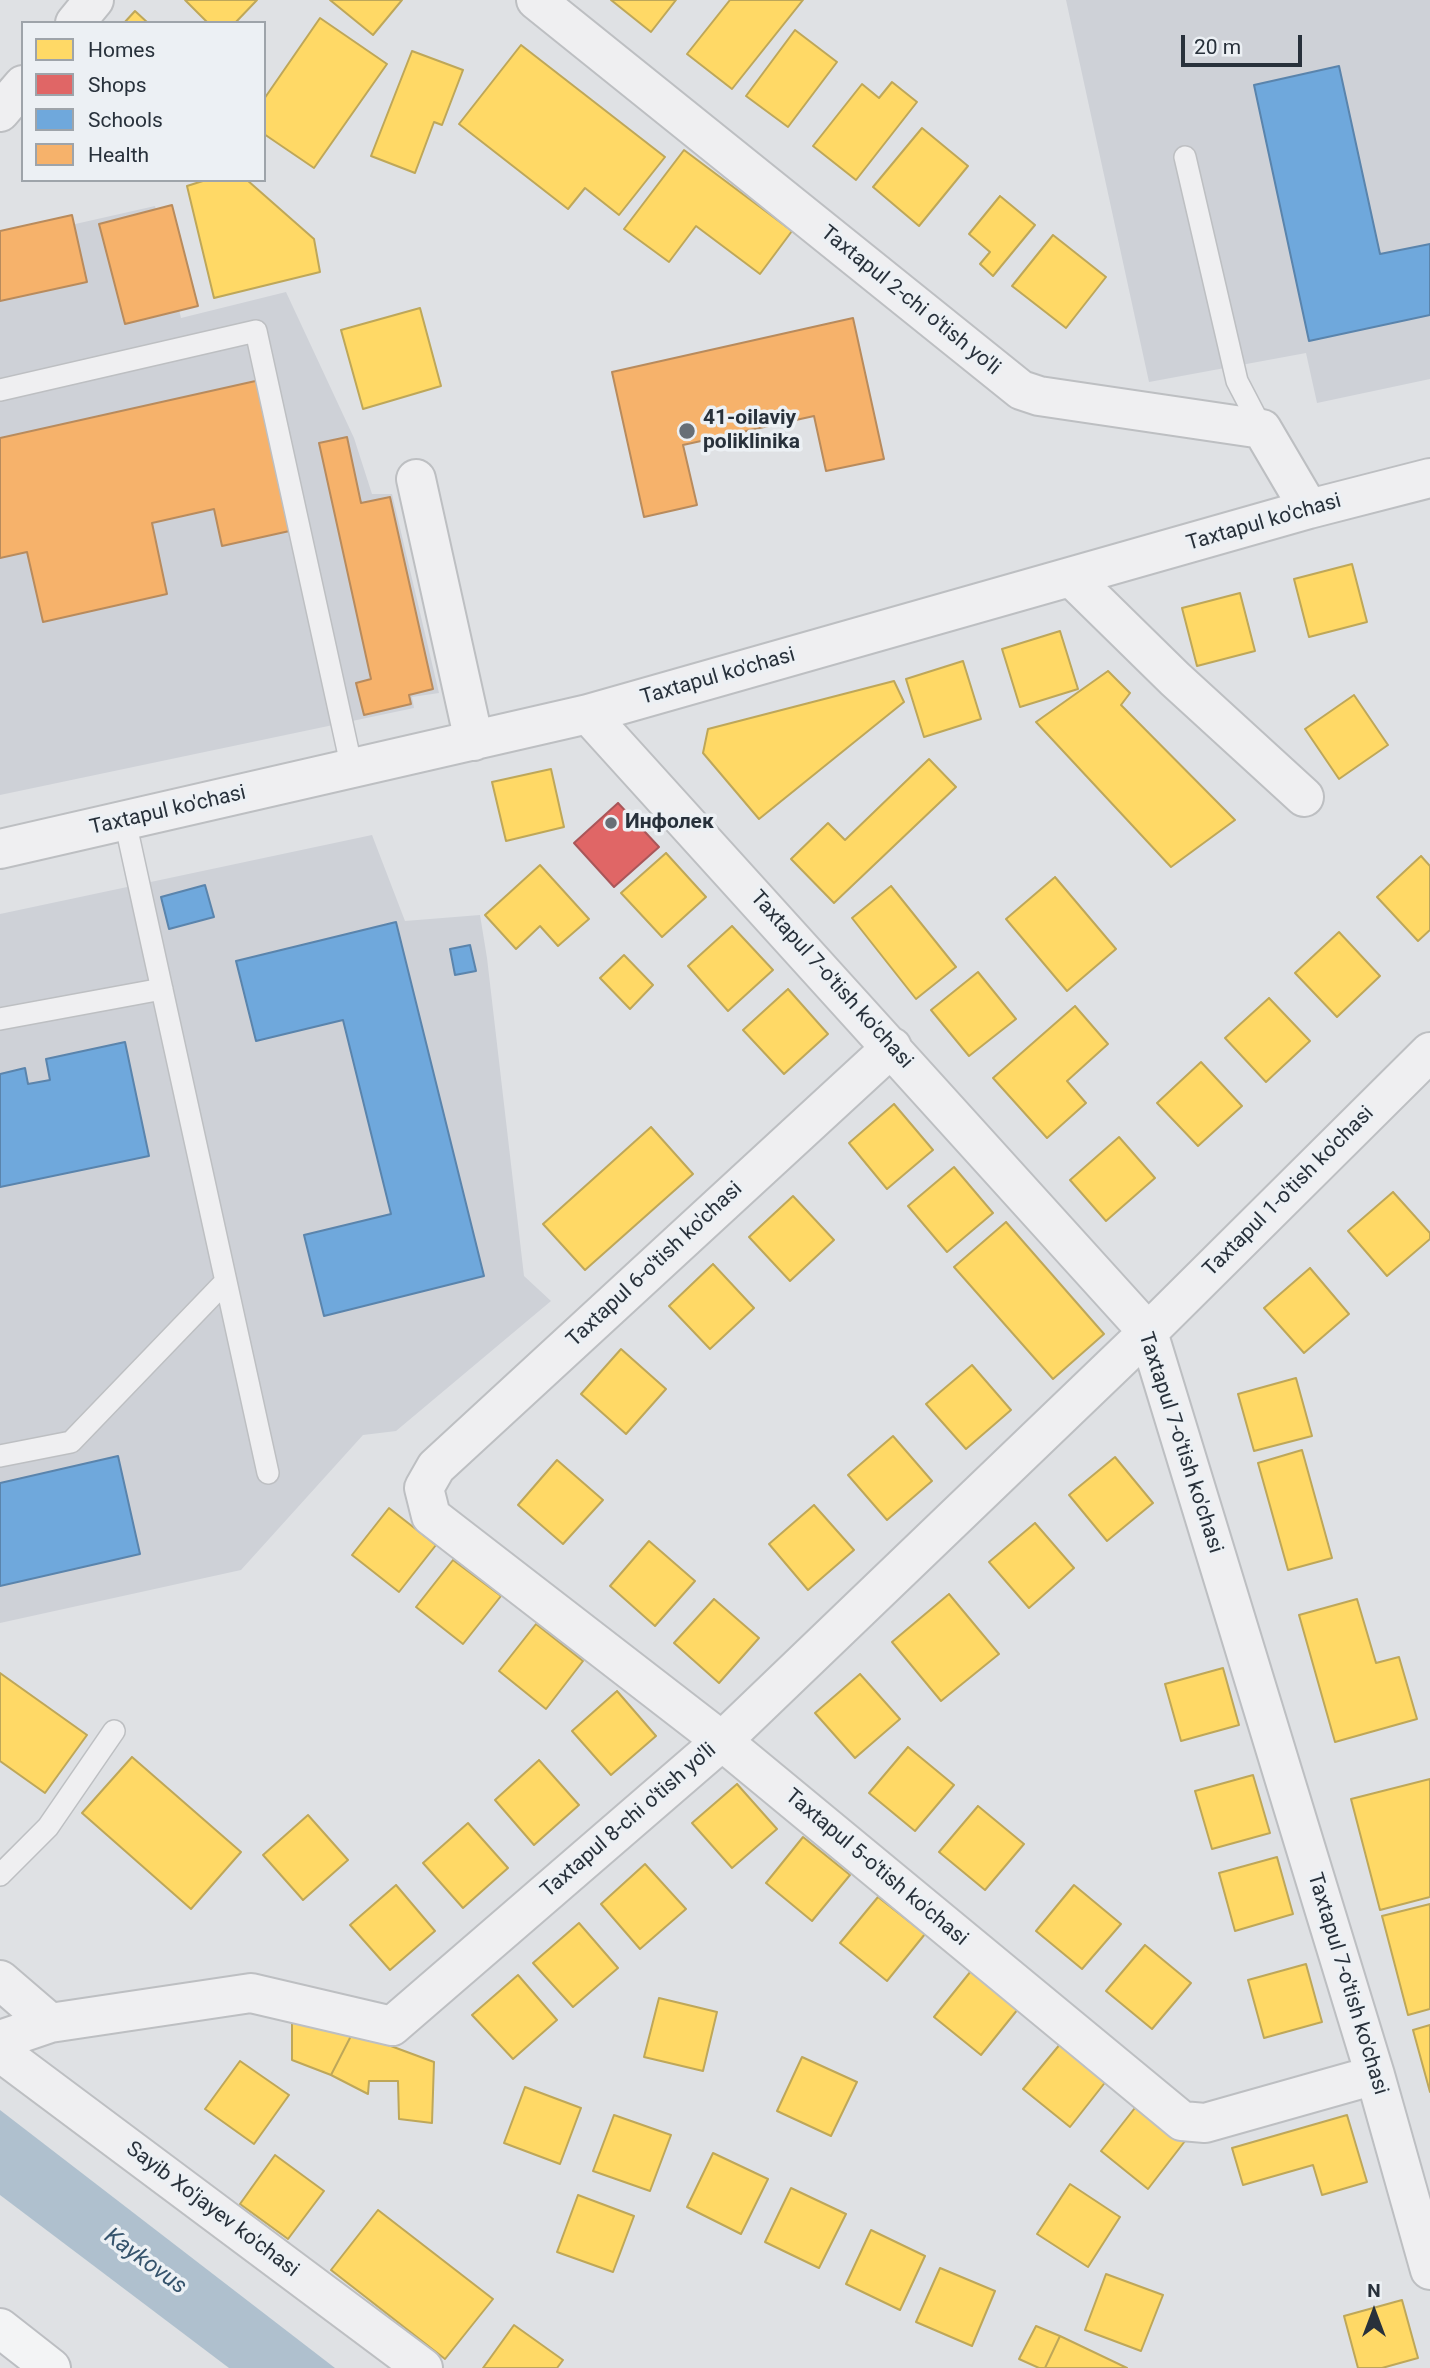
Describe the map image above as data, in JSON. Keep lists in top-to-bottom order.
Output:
{
  "streets": {
    "street": [
      "Taxtapul 2-chi o'tish yo'li",
      "Taxtapul ko'chasi",
      "Taxtapul 7-o'tish ko'chasi",
      "Taxtapul 1-o'tish ko'chasi",
      "Taxtapul 6-o'tish ko'chasi",
      "Taxtapul 8-chi o'tish yo'li",
      "Taxtapul 5-o'tish ko'chasi",
      "Sayib Xo'jayev ko'chasi"
    ]
  },
  "crossings": [
    ["Taxtapul ko'chasi", "Taxtapul 7-o'tish ko'chasi"],
    ["Taxtapul 7-o'tish ko'chasi", "Taxtapul 1-o'tish ko'chasi"],
    ["Taxtapul 7-o'tish ko'chasi", "Taxtapul 6-o'tish ko'chasi"],
    ["Taxtapul 7-o'tish ko'chasi", "Taxtapul 8-chi o'tish yo'li"],
    ["Taxtapul 7-o'tish ko'chasi", "Taxtapul 5-o'tish ko'chasi"],
    ["Taxtapul 1-o'tish ko'chasi", "Taxtapul 8-chi o'tish yo'li"],
    ["Taxtapul 6-o'tish ko'chasi", "Taxtapul 5-o'tish ko'chasi"],
    ["Taxtapul 8-chi o'tish yo'li", "Taxtapul 5-o'tish ko'chasi"]
  ],
  "water": ["Kaykovus"],
  "places": ["41-oilaviy poliklinika", "Инфолек"],
  "legend": [
    "Homes",
    "Shops",
    "Schools",
    "Health"
  ],
  "scale_bar": "20 m",
  "north": "top"
}
